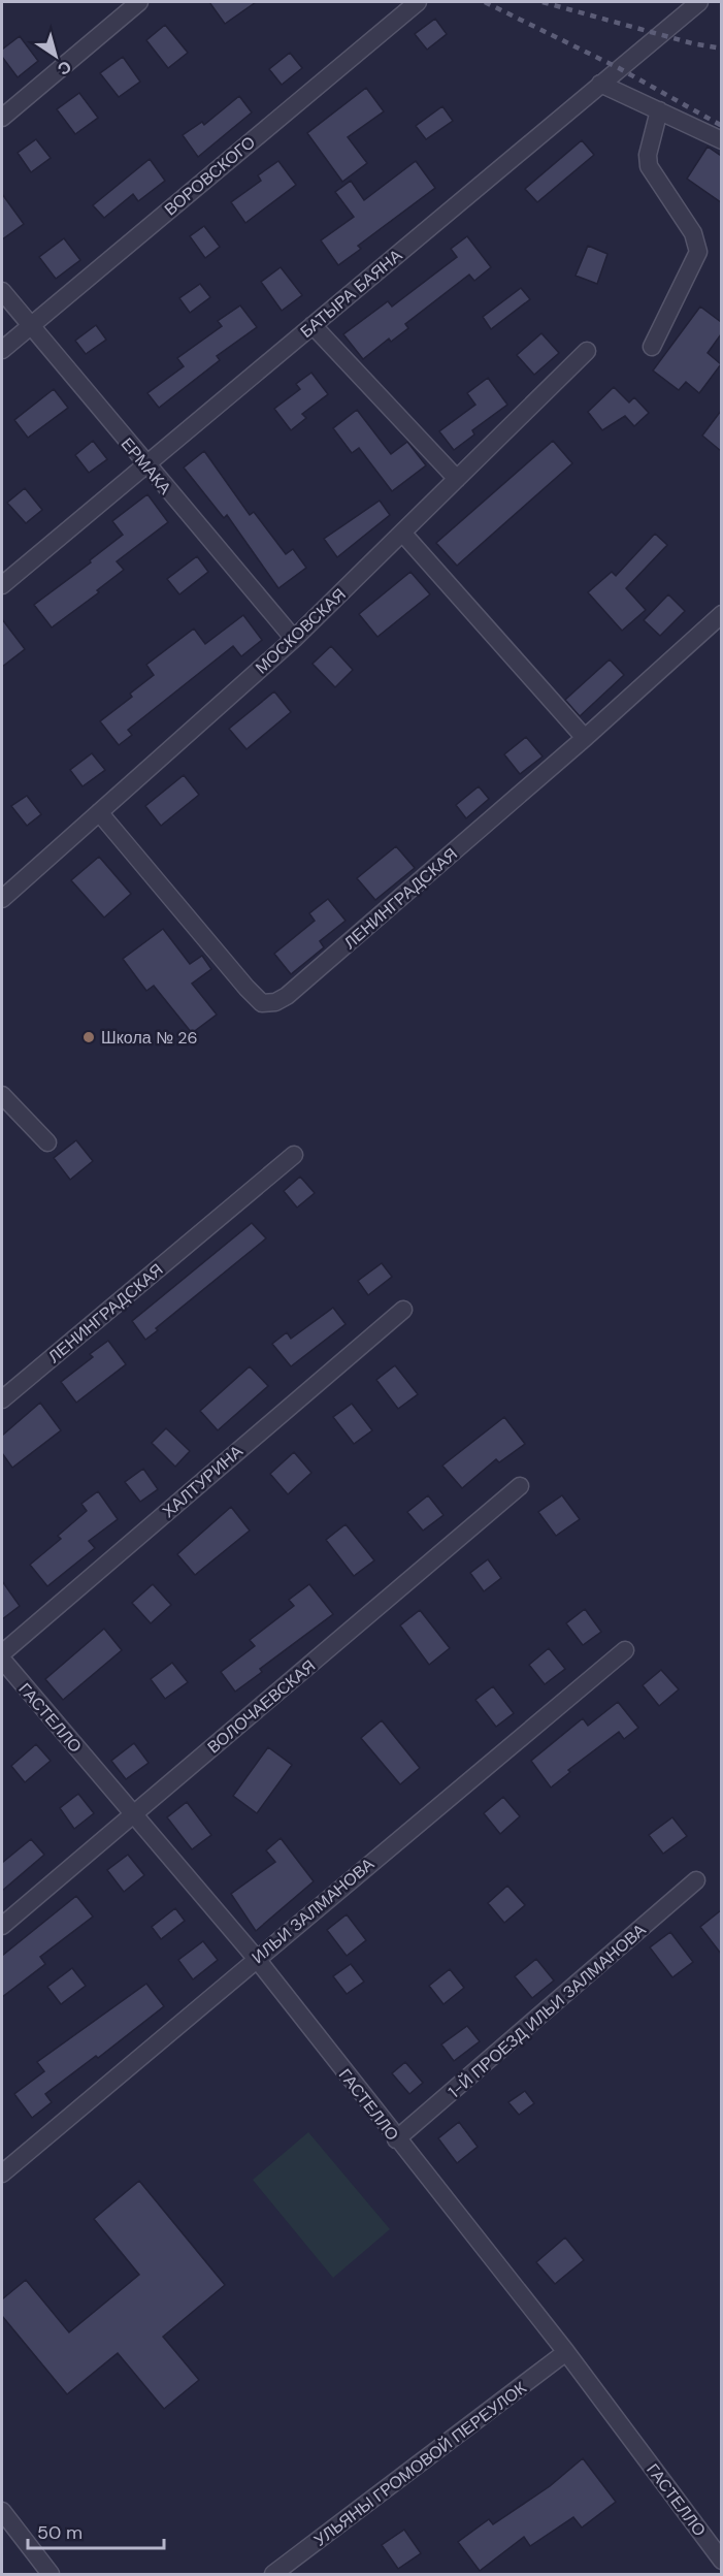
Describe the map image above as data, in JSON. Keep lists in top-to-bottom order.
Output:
{
  "streets": {
    "street": [
      "ВОРОВСКОГО",
      "БАТЫРА БАЯНА",
      "ЕРМАКА",
      "МОСКОВСКАЯ",
      "ЛЕНИНГРАДСКАЯ",
      "ХАЛТУРИНА",
      "ВОЛОЧАЕВСКАЯ",
      "ГАСТЕЛЛО",
      "ИЛЬИ ЗАЛМАНОВА",
      "1-Й ПРОЕЗД ИЛЬИ ЗАЛМАНОВА",
      "УЛЬЯНЫ ГРОМОВОЙ ПЕРЕУЛОК"
    ]
  },
  "crossings": [
    ["ВОРОВСКОГО", "ЕРМАКА"],
    ["БАТЫРА БАЯНА", "ЕРМАКА"],
    ["ЕРМАКА", "МОСКОВСКАЯ"],
    ["МОСКОВСКАЯ", "ЛЕНИНГРАДСКАЯ"],
    ["ВОЛОЧАЕВСКАЯ", "ГАСТЕЛЛО"],
    ["ГАСТЕЛЛО", "ИЛЬИ ЗАЛМАНОВА"],
    ["ГАСТЕЛЛО", "1-Й ПРОЕЗД ИЛЬИ ЗАЛМАНОВА"],
    ["ГАСТЕЛЛО", "УЛЬЯНЫ ГРОМОВОЙ ПЕРЕУЛОК"]
  ],
  "places": ["Школа № 26"],
  "scale_bar": "50 m",
  "north": "bottom right"
}
